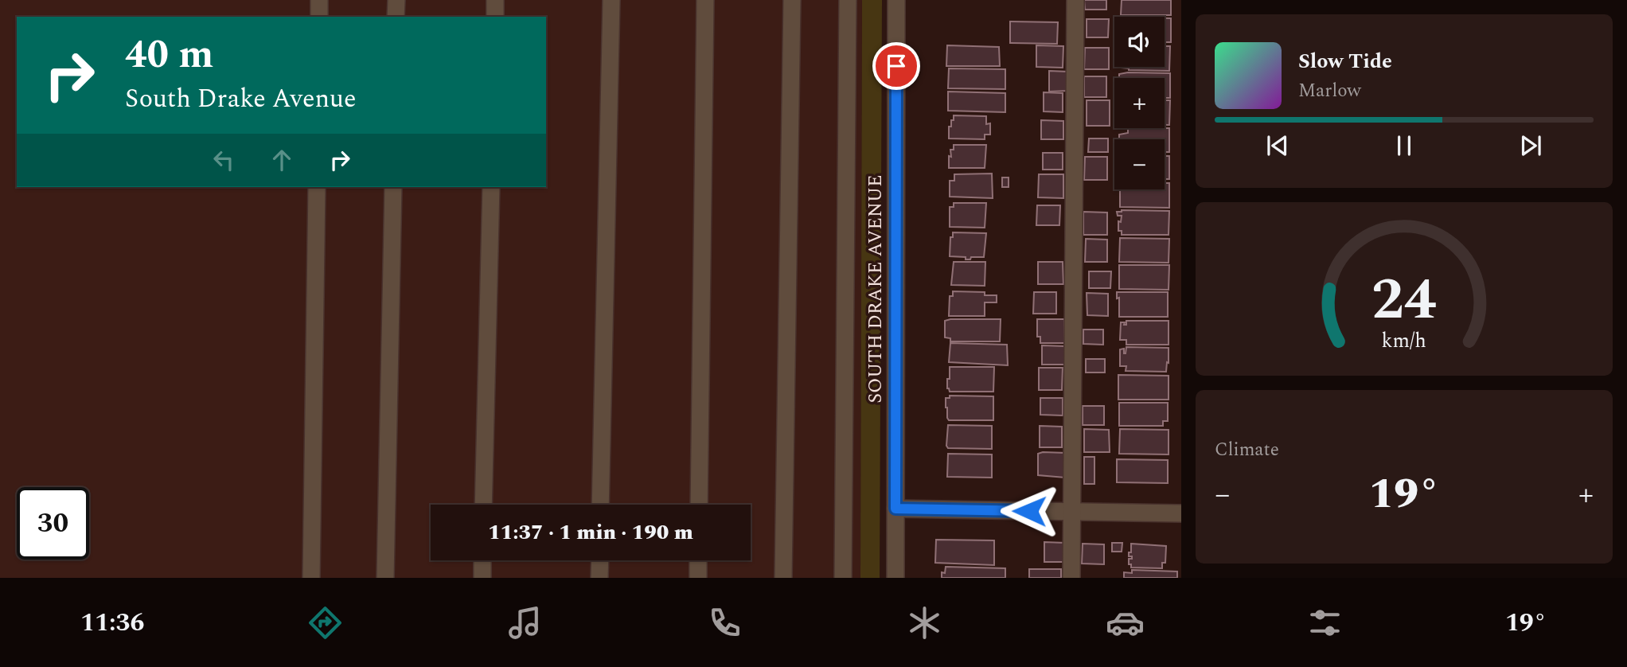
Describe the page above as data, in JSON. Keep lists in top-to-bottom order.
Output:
{
  "streets": {
    "street": ["SOUTH DRAKE AVENUE"]
  },
  "page": {
    "map_buttons": ["+", "−"],
    "turn": ["40 m", "South Drake Avenue"],
    "song": ["Slow Tide", "Marlow"],
    "tile": "Climate",
    "heat": ["−", "19°", "+"],
    "limit": "30",
    "trip": "11:37 · 1 min · 190 m",
    "tabs": ["11:36", "19°"],
    "gauge": ["24", "km/h"]
  }
}
